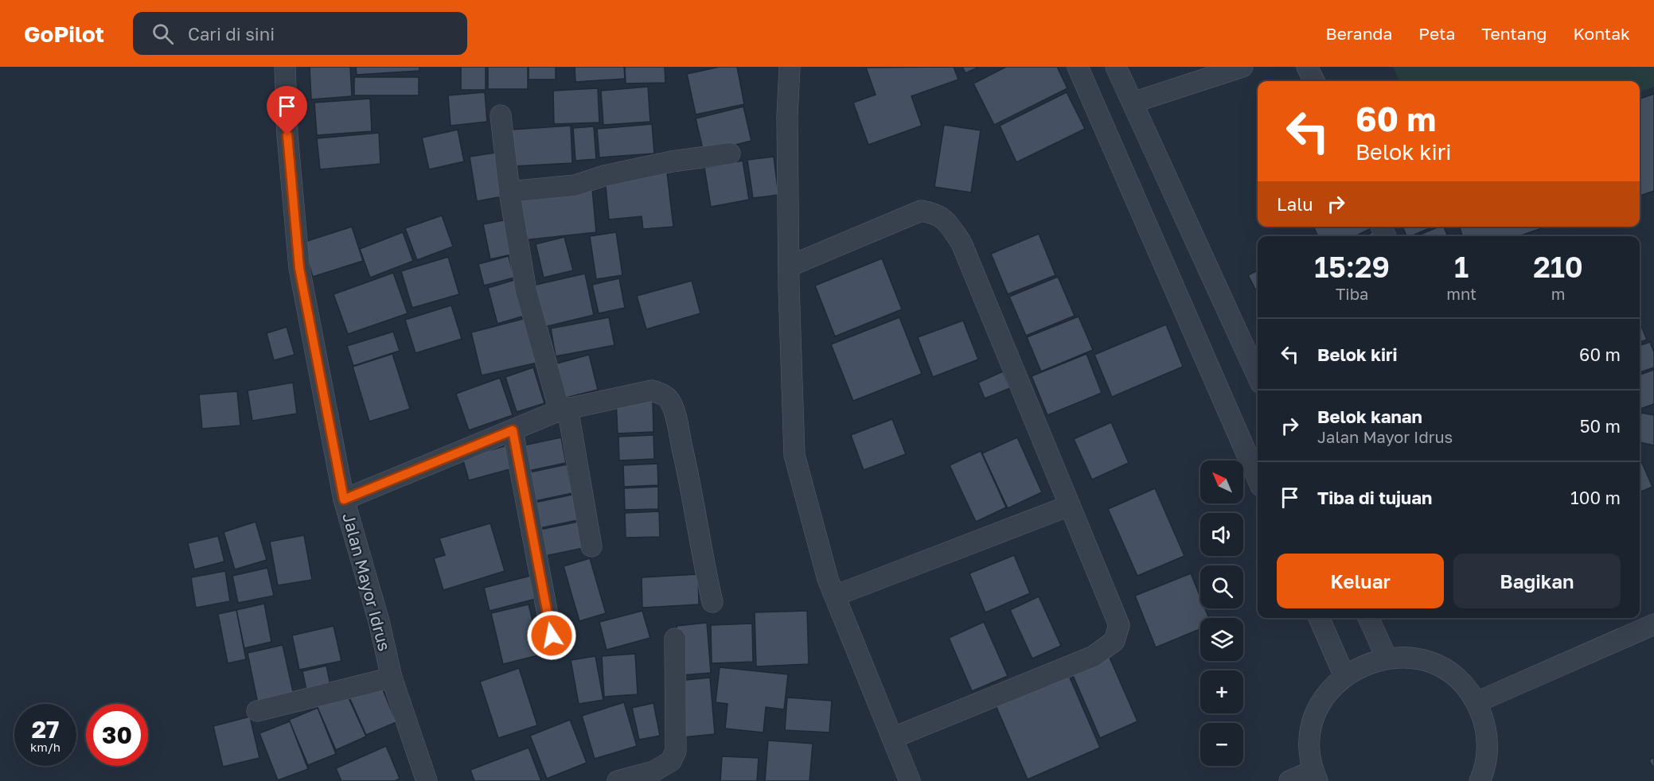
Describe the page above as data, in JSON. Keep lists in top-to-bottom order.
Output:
{
  "streets": {
    "street": ["Jalan Mayor Idrus"]
  },
  "north": "top left",
  "page": {
    "header": "GoPilot",
    "search": "Cari di sini",
    "nav": [
      "Beranda",
      "Peta",
      "Tentang",
      "Kontak"
    ],
    "turn": ["60 m", "Belok kiri"],
    "then": "Lalu",
    "eta": [
      "15:29",
      "Tiba",
      "1",
      "mnt",
      "210",
      "m"
    ],
    "list": [
      {
        "name": "Belok kiri",
        "value": "60 m"
      },
      {
        "name": "Belok kanan",
        "note": "Jalan Mayor Idrus",
        "value": "50 m"
      },
      {
        "name": "Tiba di tujuan",
        "value": "100 m"
      }
    ],
    "map_buttons": ["+", "−"],
    "buttons": ["Keluar", "Bagikan"],
    "speed": "27 km/h",
    "limit": "30"
  }
}
